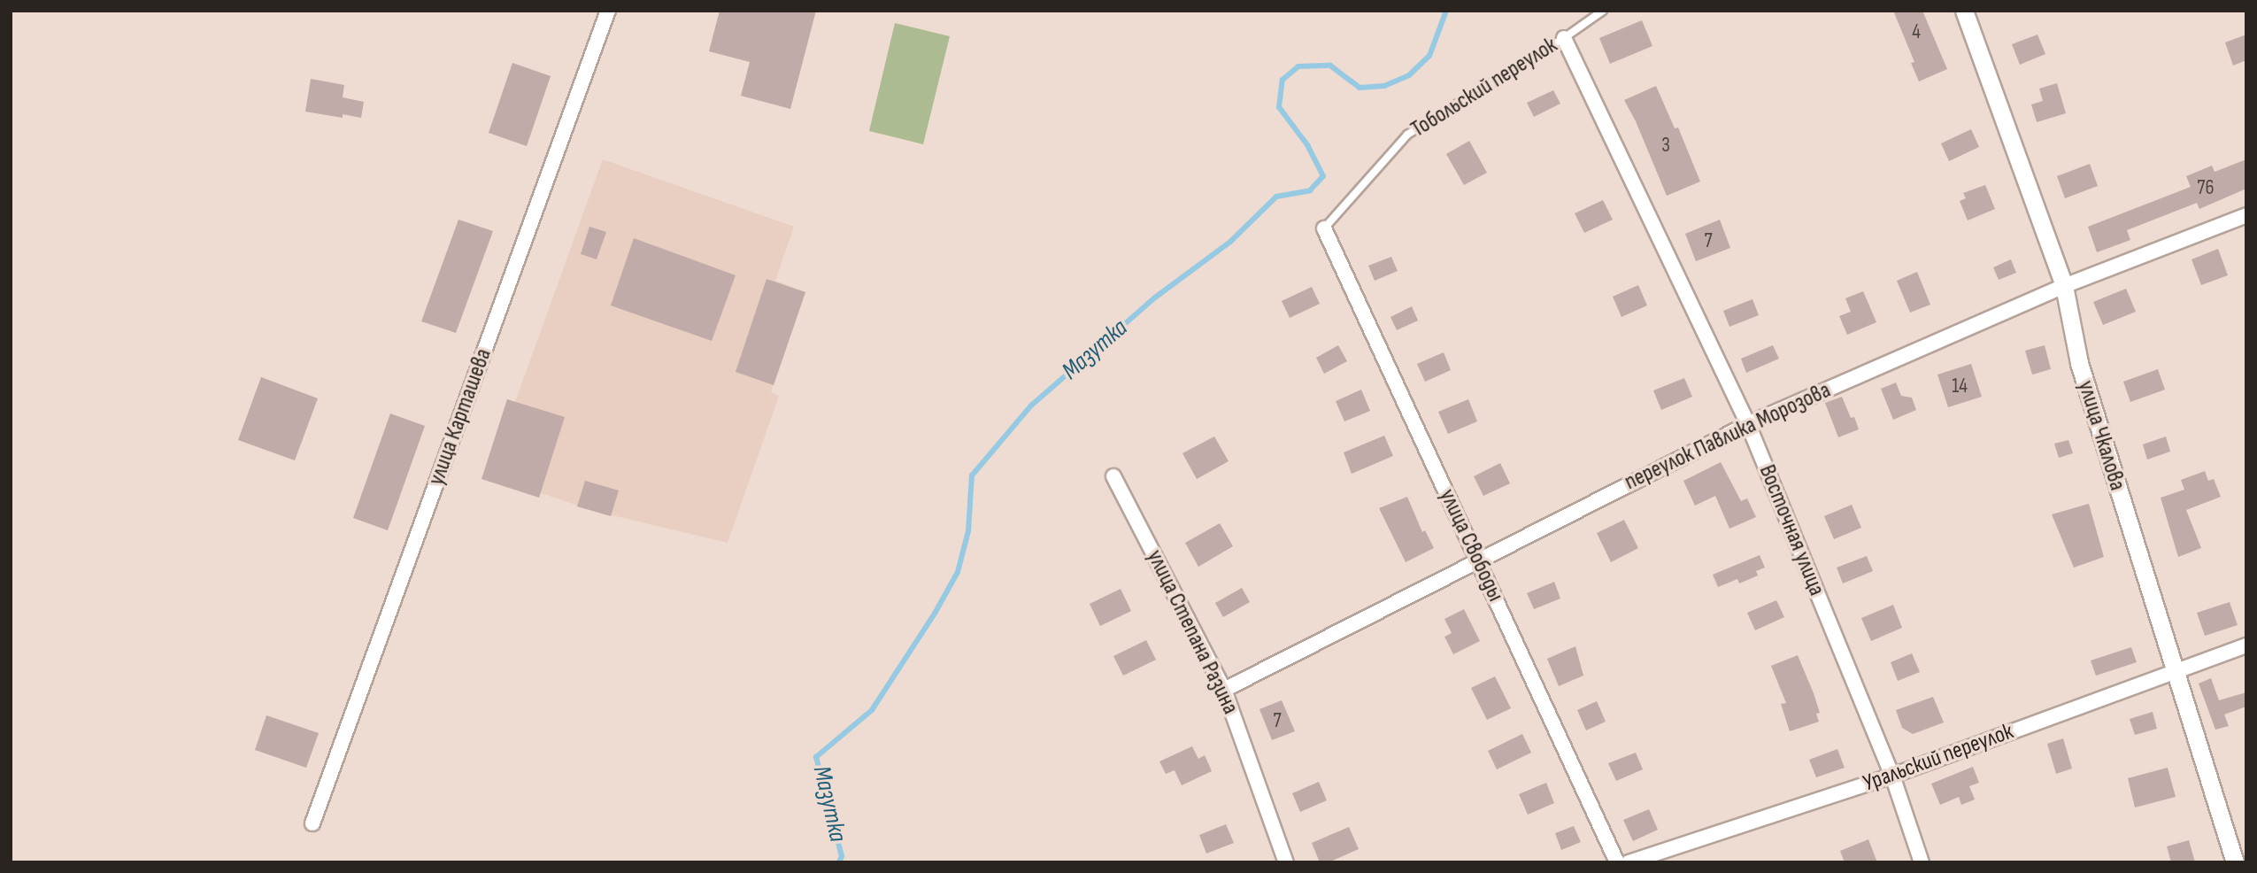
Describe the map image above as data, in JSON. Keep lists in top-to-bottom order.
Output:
{
  "streets": {
    "street": [
      "улица Карташева",
      "улица Чкалова",
      "переулок Павлика Морозова",
      "Восточная улица",
      "улица Свободы",
      "улица Степана Разина",
      "Уральский переулок"
    ],
    "lane": ["Тобольский переулок"]
  },
  "crossings": [
    ["Тобольский переулок", "Восточная улица"],
    ["Тобольский переулок", "улица Свободы"],
    ["улица Чкалова", "переулок Павлика Морозова"],
    ["улица Чкалова", "Уральский переулок"],
    ["переулок Павлика Морозова", "Восточная улица"],
    ["переулок Павлика Морозова", "улица Свободы"],
    ["переулок Павлика Морозова", "улица Степана Разина"],
    ["Восточная улица", "Уральский переулок"]
  ],
  "water": ["Мазутка"],
  "house_numbers": [
    "4",
    "3",
    "76",
    "7",
    "14",
    "7"
  ]
}
